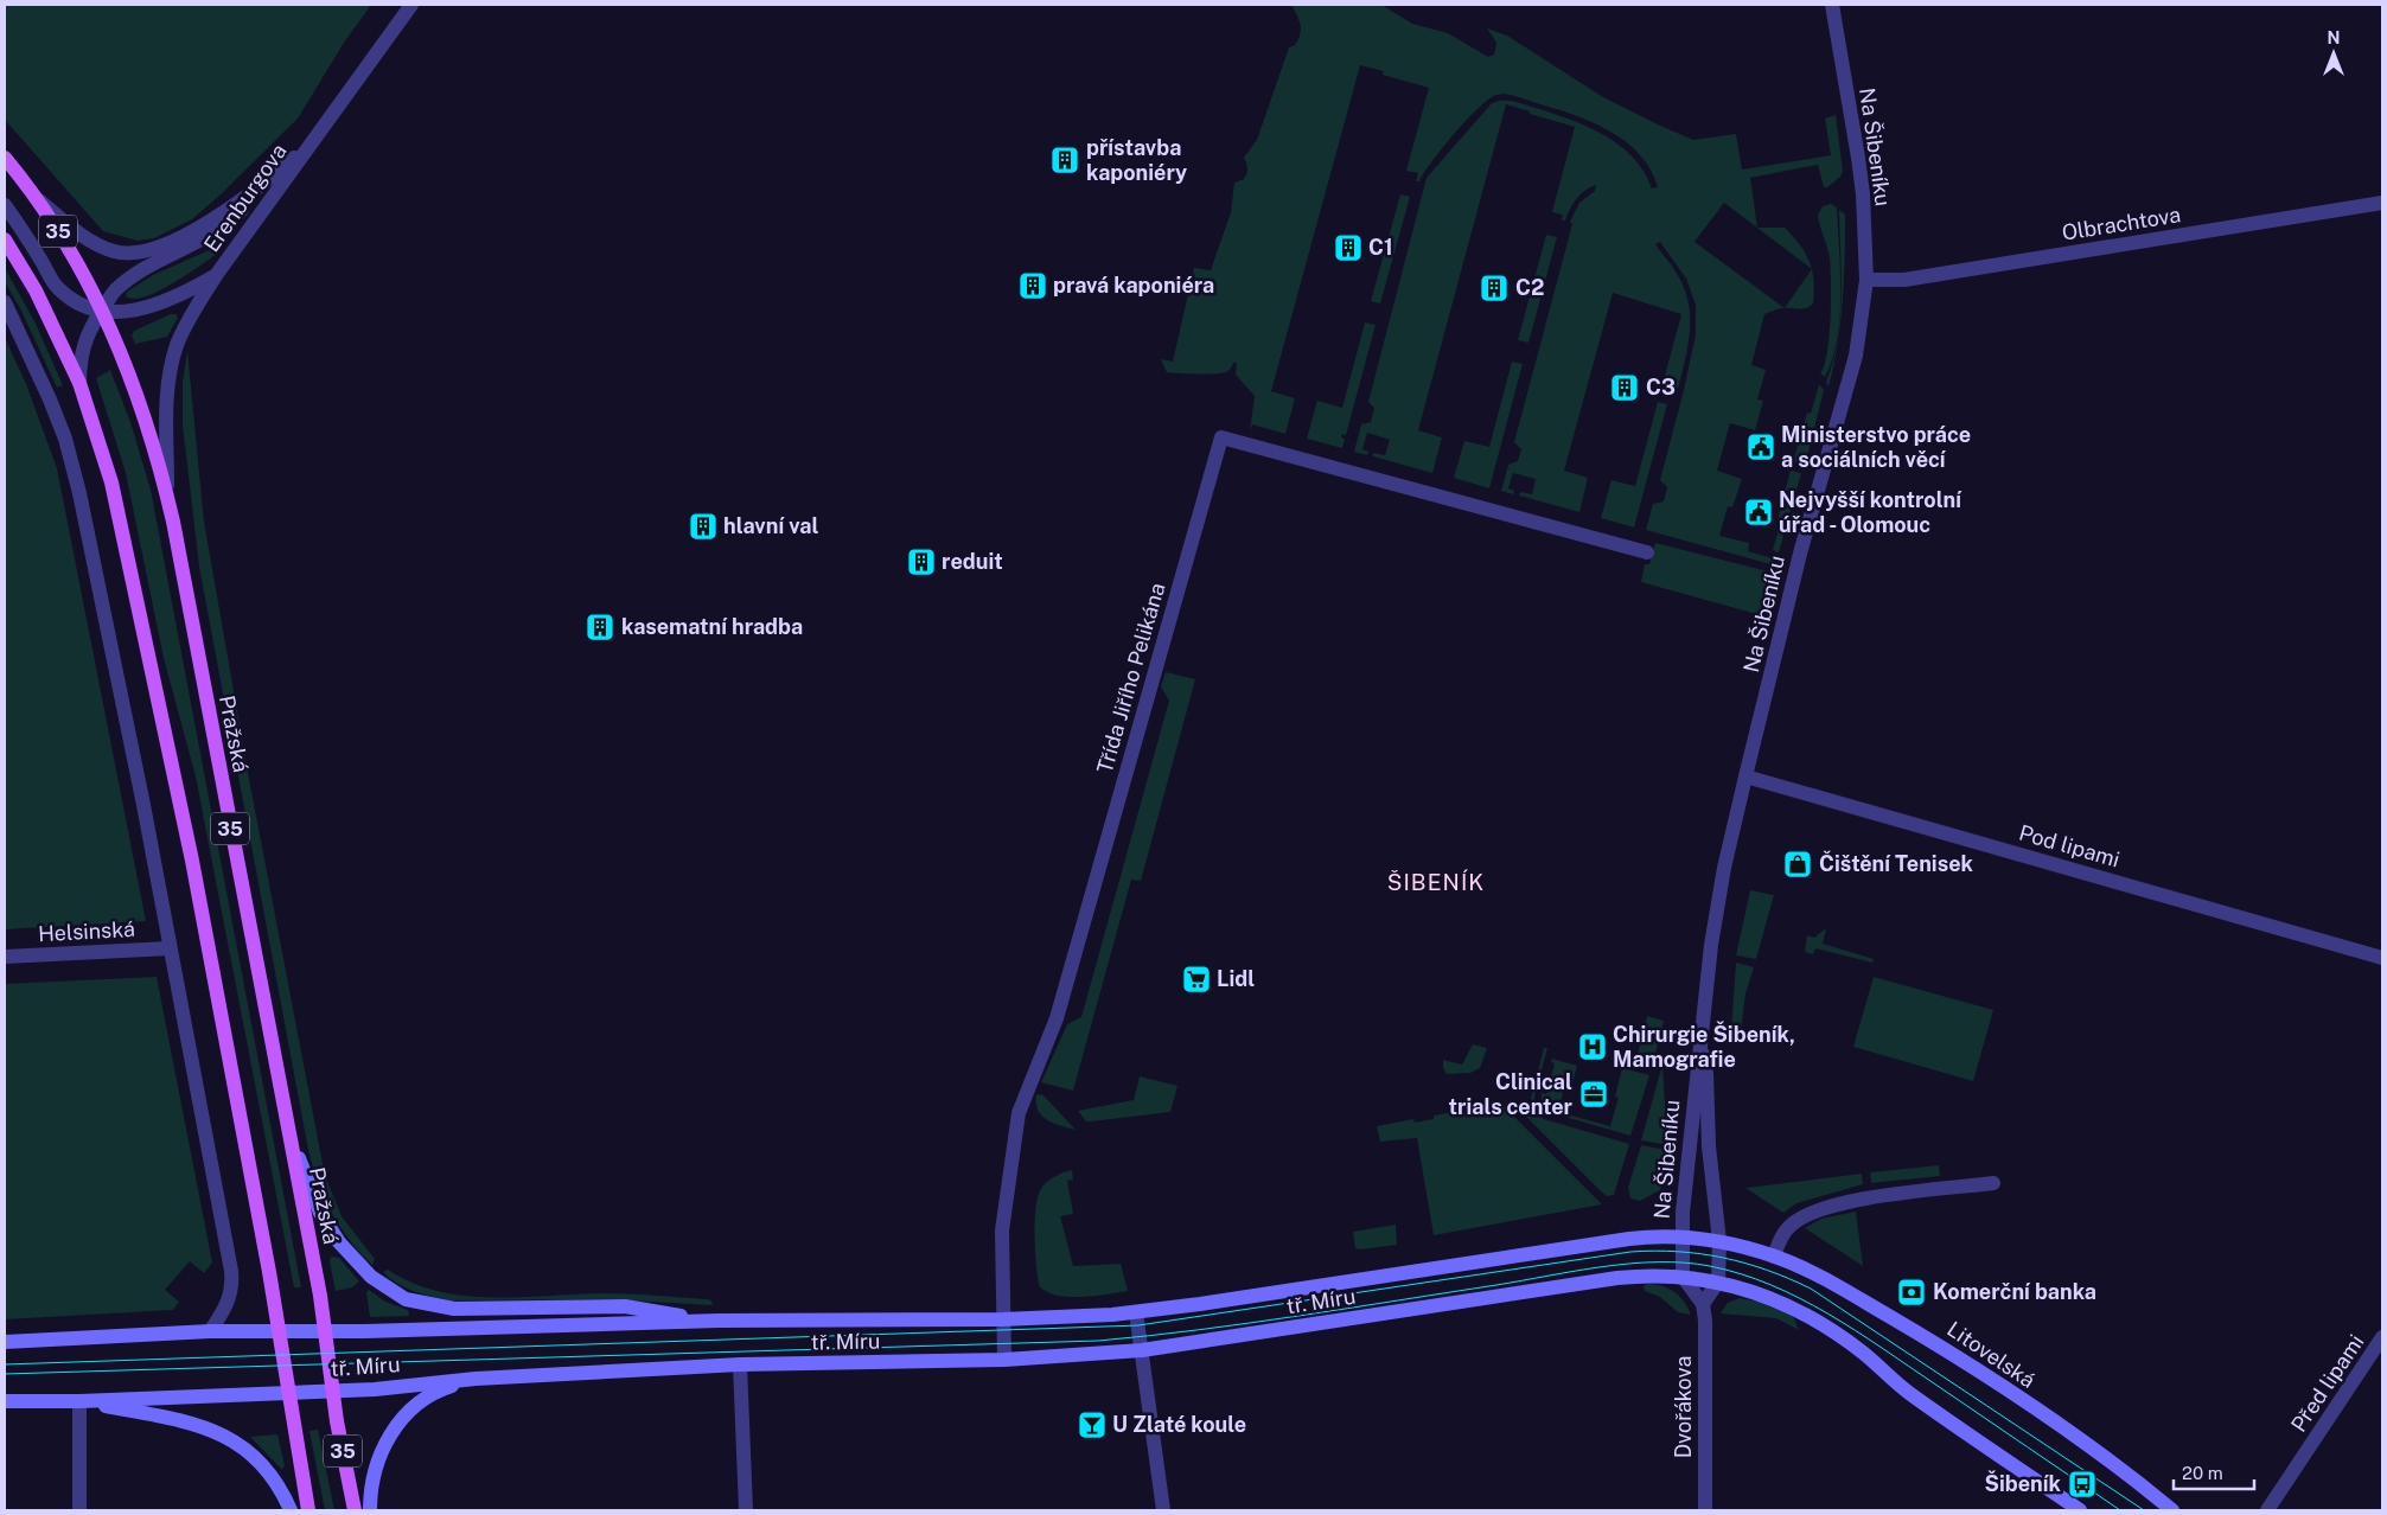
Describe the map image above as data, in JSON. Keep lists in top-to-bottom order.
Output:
{
  "streets": {
    "main road": [
      "35",
      "Pražská",
      "tř. Míru",
      "Litovelská"
    ],
    "street": [
      "Na Šibeníku",
      "Erenburgova",
      "Olbrachtova",
      "Třída Jiřího Pelikána",
      "Pod lipami",
      "Helsinská",
      "Před lipami",
      "Dvořákova"
    ]
  },
  "crossings": [
    ["Na Šibeníku", "Olbrachtova"],
    ["Na Šibeníku", "Pod lipami"],
    ["Na Šibeníku", "tř. Míru"],
    ["Na Šibeníku", "Litovelská"],
    ["Erenburgova", "35"],
    ["Erenburgova", "Pražská"],
    ["35", "Pražská"],
    ["35", "tř. Míru"],
    ["Třída Jiřího Pelikána", "tř. Míru"],
    ["Pražská", "tř. Míru"],
    ["tř. Míru", "Litovelská"]
  ],
  "districts": ["ŠIBENÍK"],
  "places": {
    "building": [
      "přístavba kaponiéry",
      "C1",
      "pravá kaponiéra",
      "C2",
      "C3",
      "hlavní val",
      "reduit",
      "kasematní hradba"
    ],
    "public building": ["Ministerstvo práce a sociálních věcí", "Nejvyšší kontrolní úřad - Olomouc"],
    "shop": ["Čištění Tenisek"],
    "supermarket": ["Lidl"],
    "hospital": ["Chirurgie Šibeník, Mamografie"],
    "office": ["Clinical trials center"],
    "bank": ["Komerční banka"],
    "bar": ["U Zlaté koule"],
    "bus stop": ["Šibeník"]
  },
  "scale_bar": "20 m",
  "north": "top"
}
